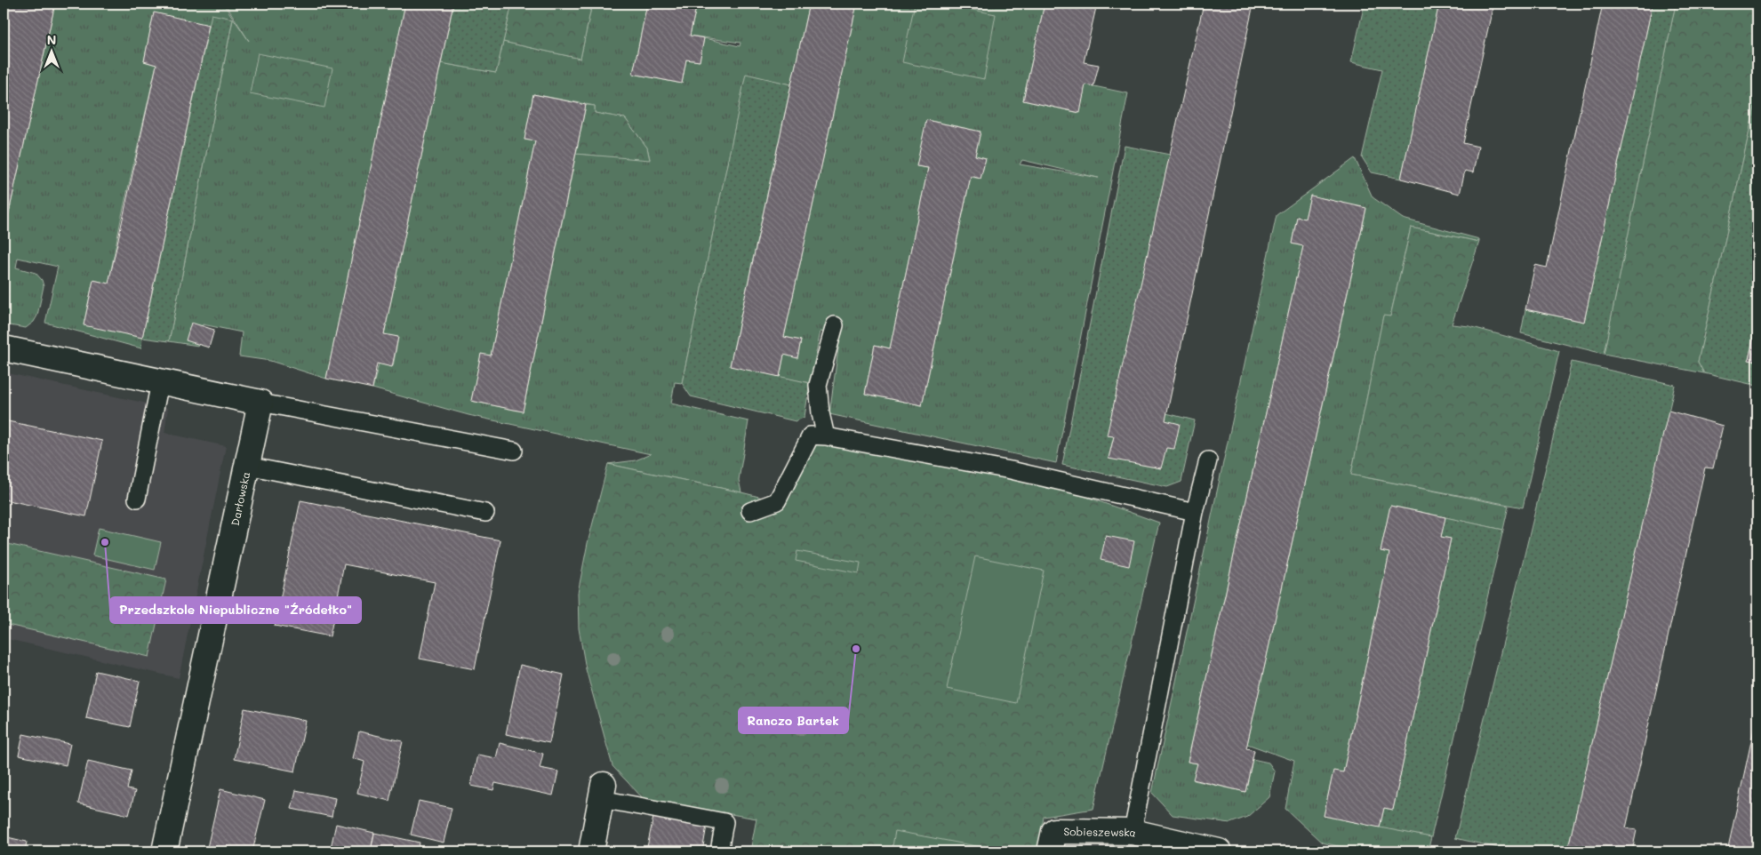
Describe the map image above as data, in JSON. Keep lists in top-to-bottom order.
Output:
{
  "streets": {
    "street": ["Darłowska", "Sobieszewska"]
  },
  "places": ["Przedszkole Niepubliczne \"Źródełko\"", "Ranczo Bartek"],
  "north": "top"
}
